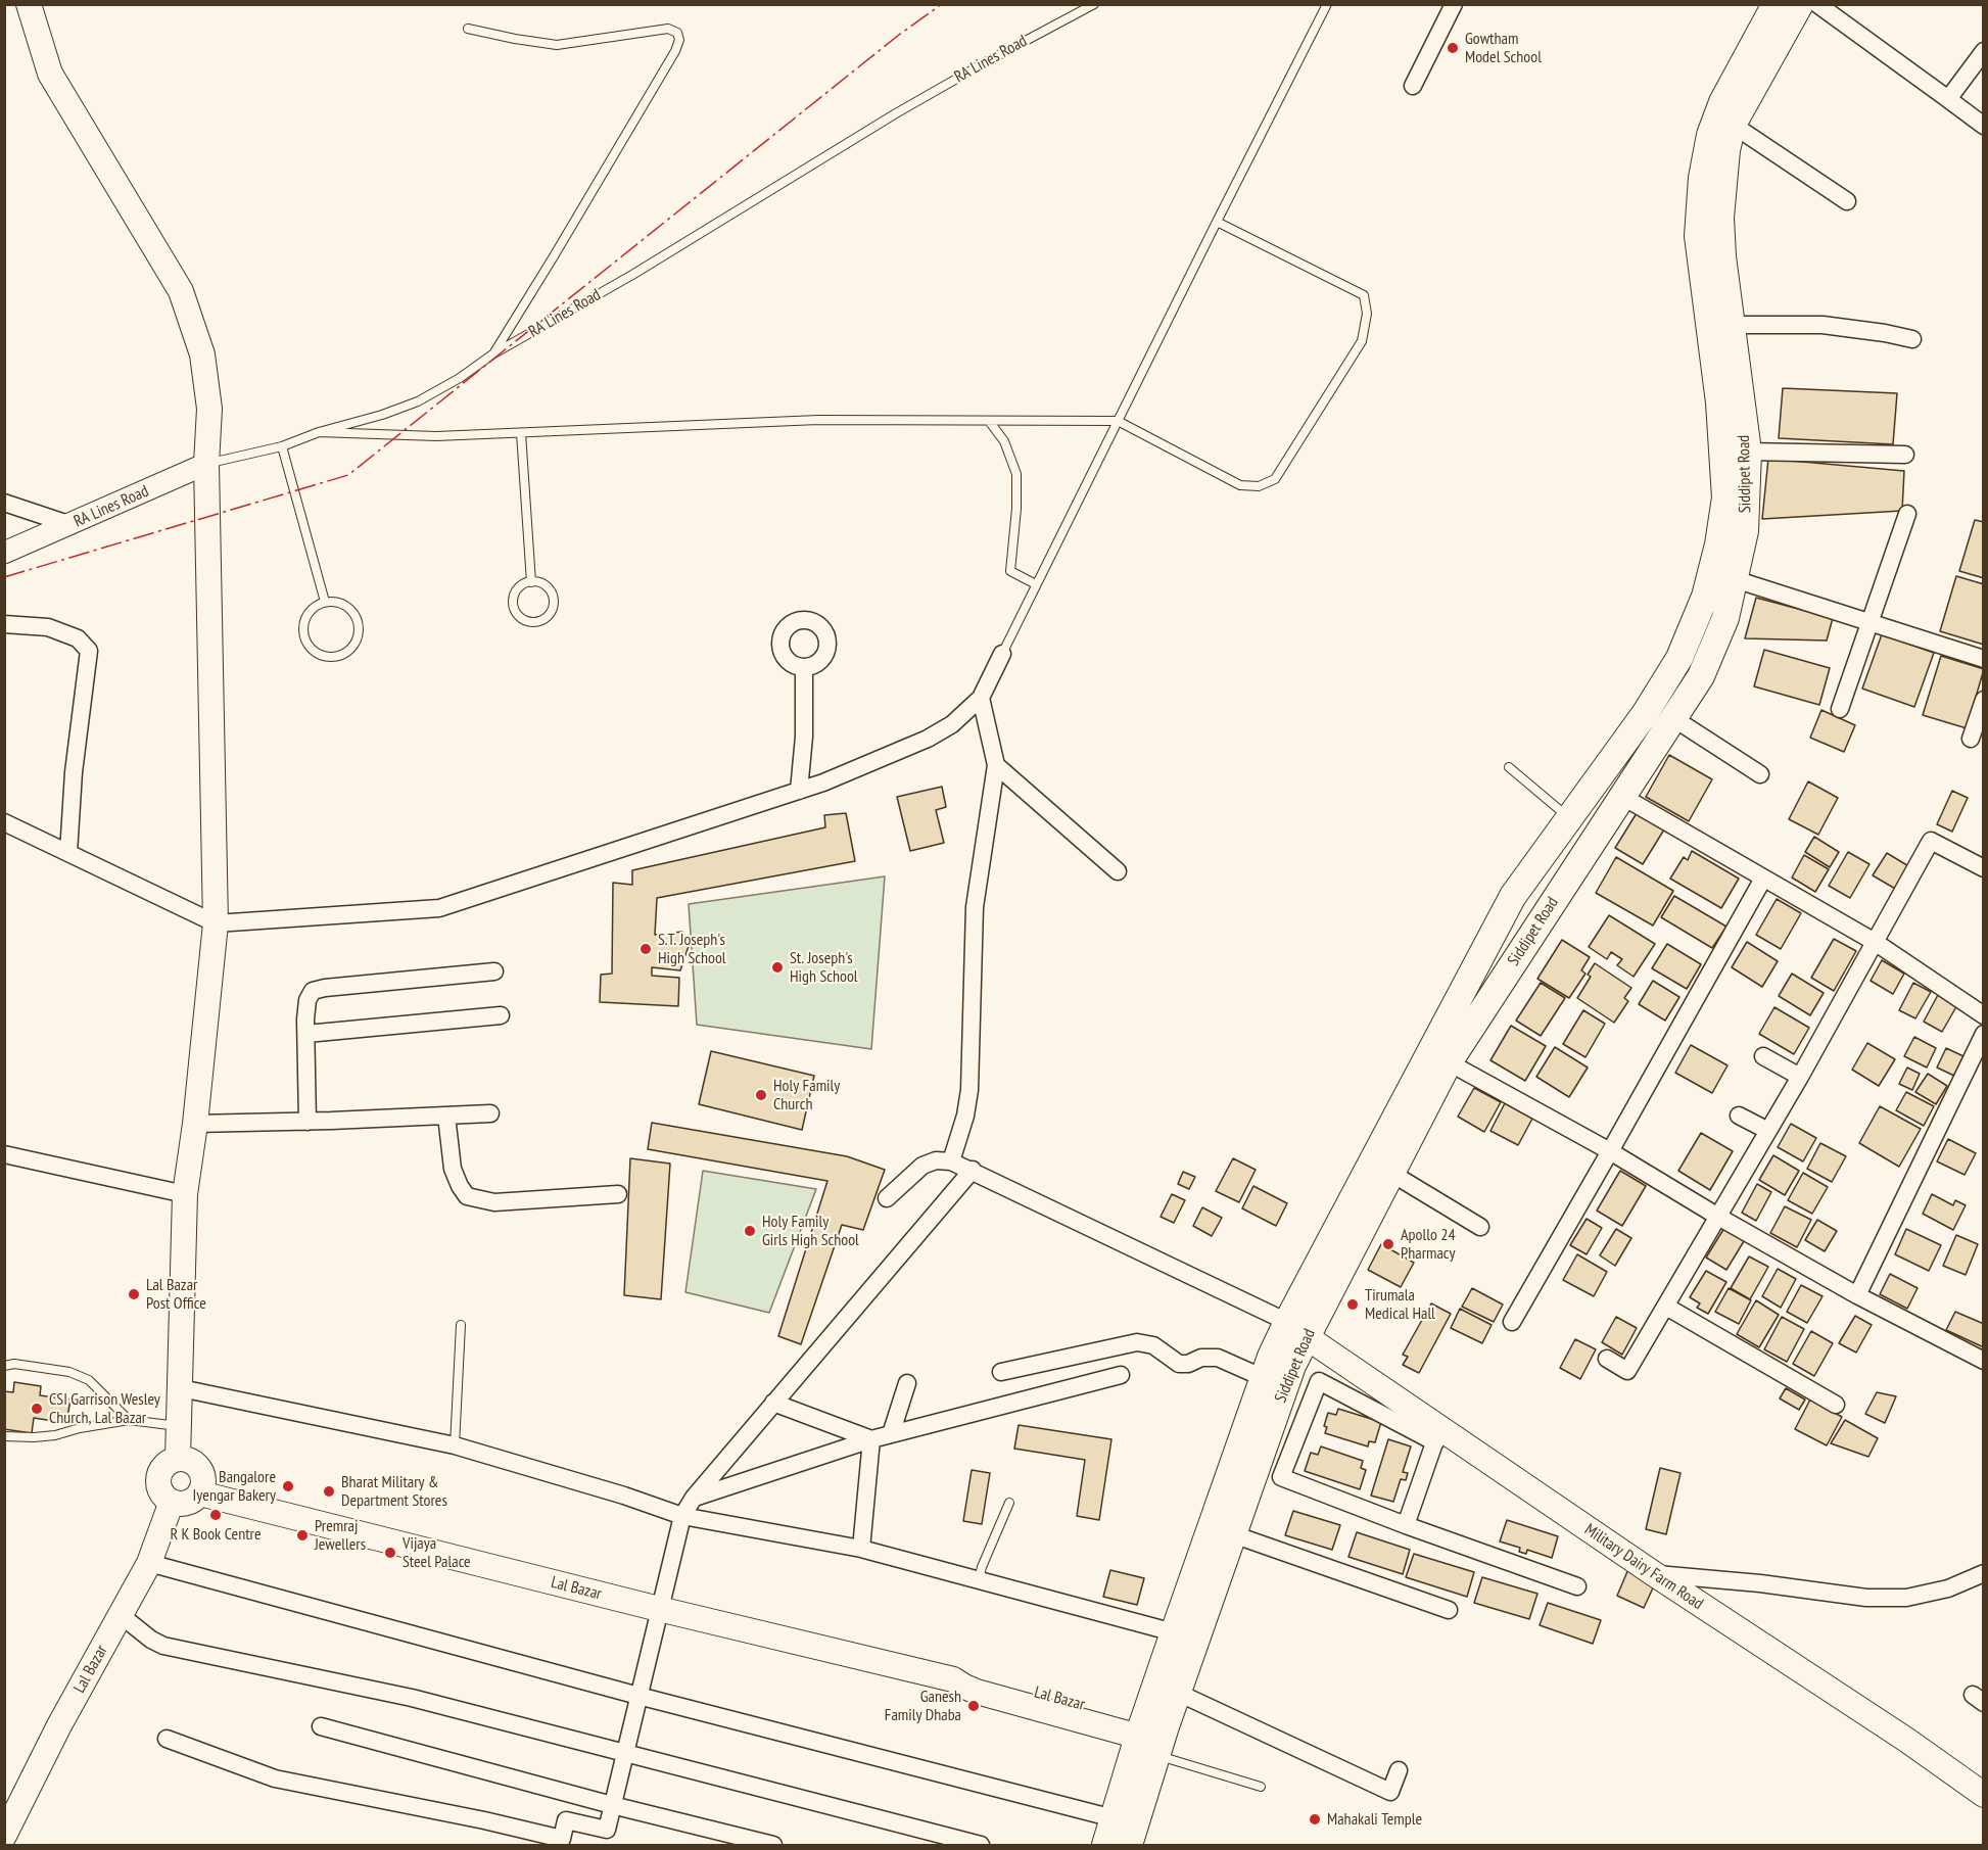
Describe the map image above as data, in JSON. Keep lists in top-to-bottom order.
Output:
{
  "streets": {
    "main road": ["Siddipet Road", "Military Dairy Farm Road", "Lal Bazar"],
    "street": ["RA Lines Road"]
  },
  "crossings": [
    ["Siddipet Road", "Military Dairy Farm Road"],
    ["Siddipet Road", "Lal Bazar"]
  ],
  "places": [
    "Gowtham Model School",
    "S.T. Joseph's High School",
    "St. Joseph's High School",
    "Holy Family Church",
    "Holy Family Girls High School",
    "Apollo 24 Pharmacy",
    "Lal Bazar Post Office",
    "Tirumala Medical Hall",
    "CSI Garrison Wesley Church, Lal Bazar",
    "Bangalore Iyengar Bakery",
    "Bharat Military & Department Stores",
    "R K Book Centre",
    "Premraj Jewellers",
    "Vijaya Steel Palace",
    "Ganesh Family Dhaba",
    "Mahakali Temple"
  ]
}
